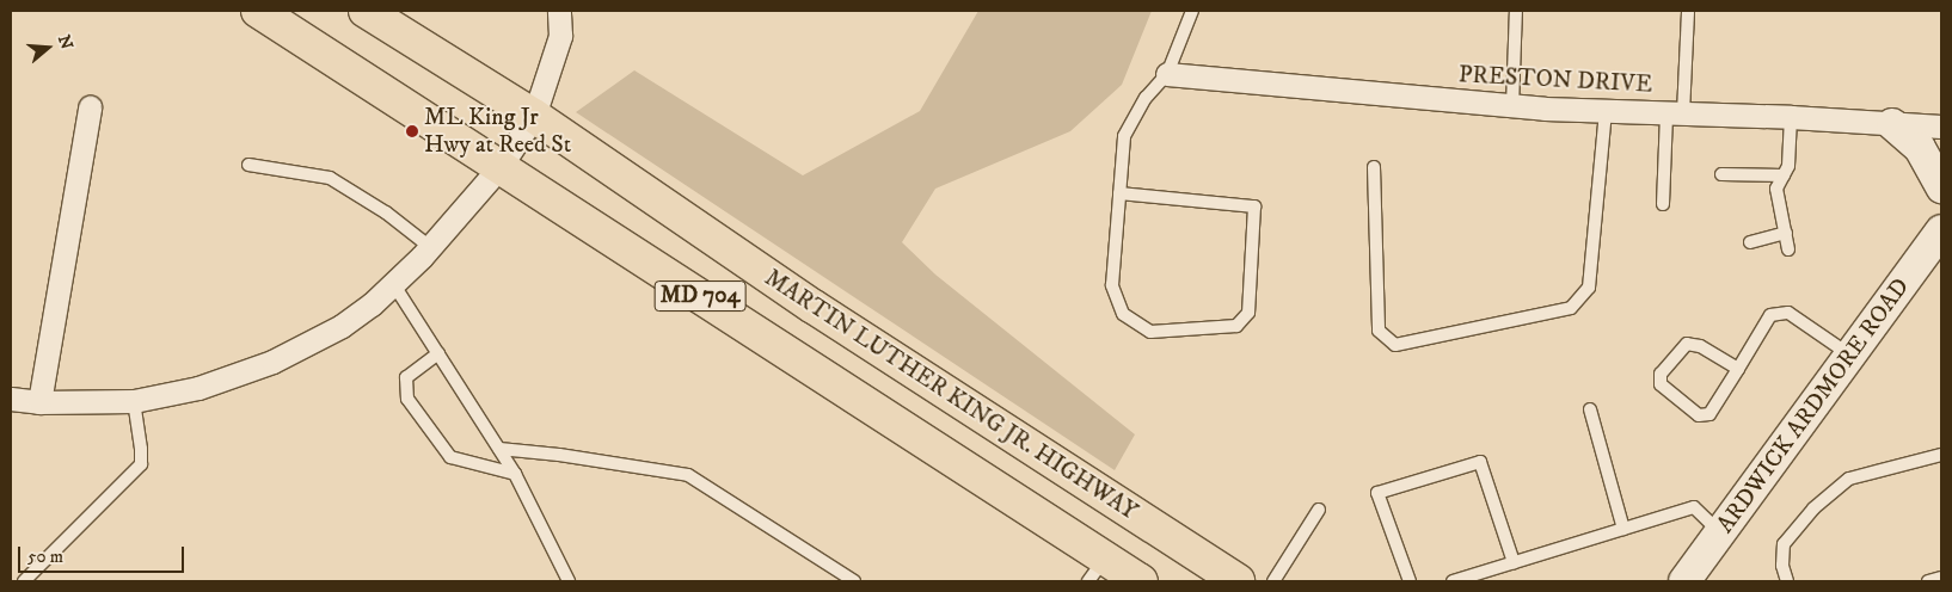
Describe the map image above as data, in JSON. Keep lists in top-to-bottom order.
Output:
{
  "streets": {
    "main road": ["MD 704", "MARTIN LUTHER KING JR. HIGHWAY", "ARDWICK ARDMORE ROAD"],
    "street": ["PRESTON DRIVE"]
  },
  "places": ["ML King Jr Hwy at Reed St"],
  "scale_bar": "50 m",
  "north": "right"
}
